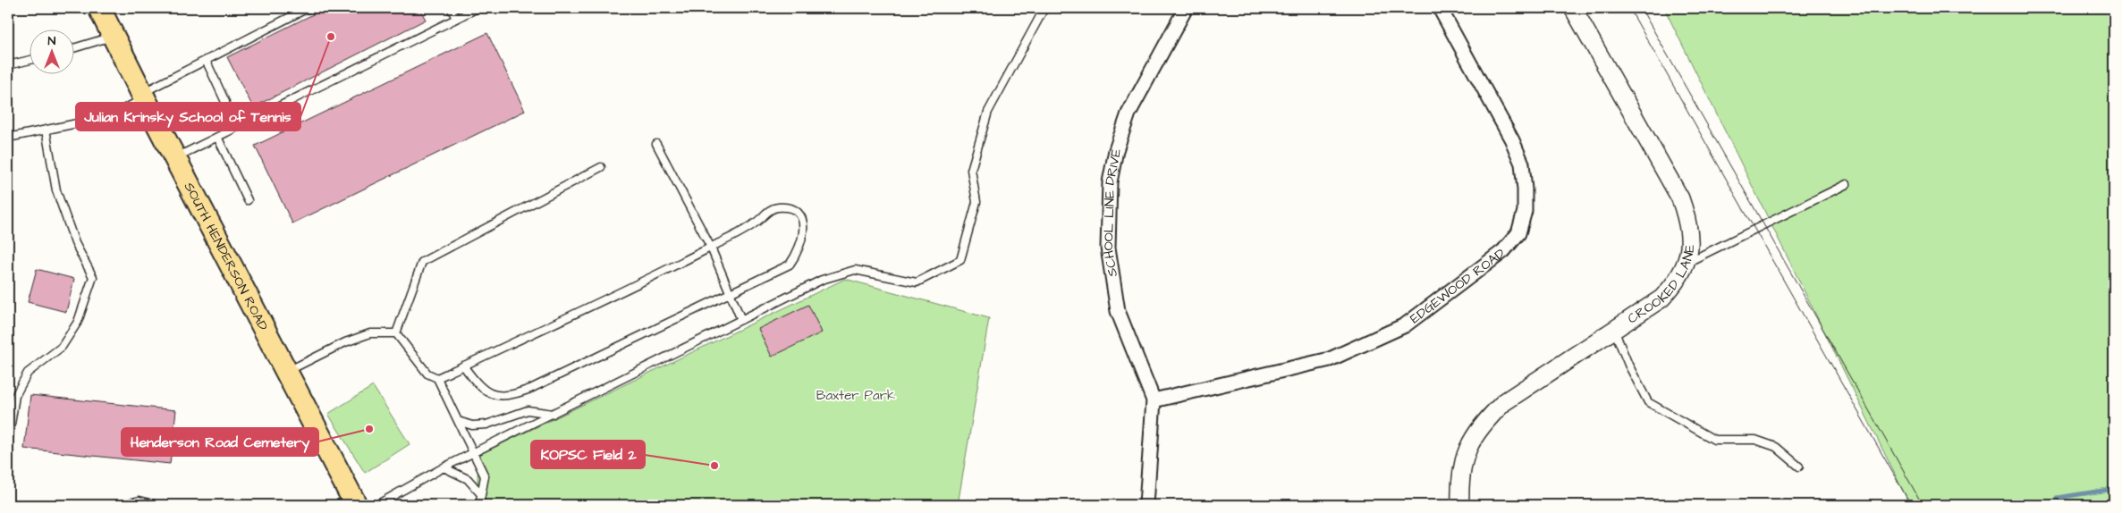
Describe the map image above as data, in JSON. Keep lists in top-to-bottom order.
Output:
{
  "streets": {
    "main road": ["SOUTH HENDERSON ROAD"],
    "street": ["SCHOOL LINE DRIVE", "CROOKED LANE", "EDGEWOOD ROAD"]
  },
  "crossings": [
    ["SCHOOL LINE DRIVE", "EDGEWOOD ROAD"]
  ],
  "parks": ["Baxter Park"],
  "places": ["Julian Krinsky School of Tennis", "Henderson Road Cemetery", "KOPSC Field 2"],
  "north": "top"
}
